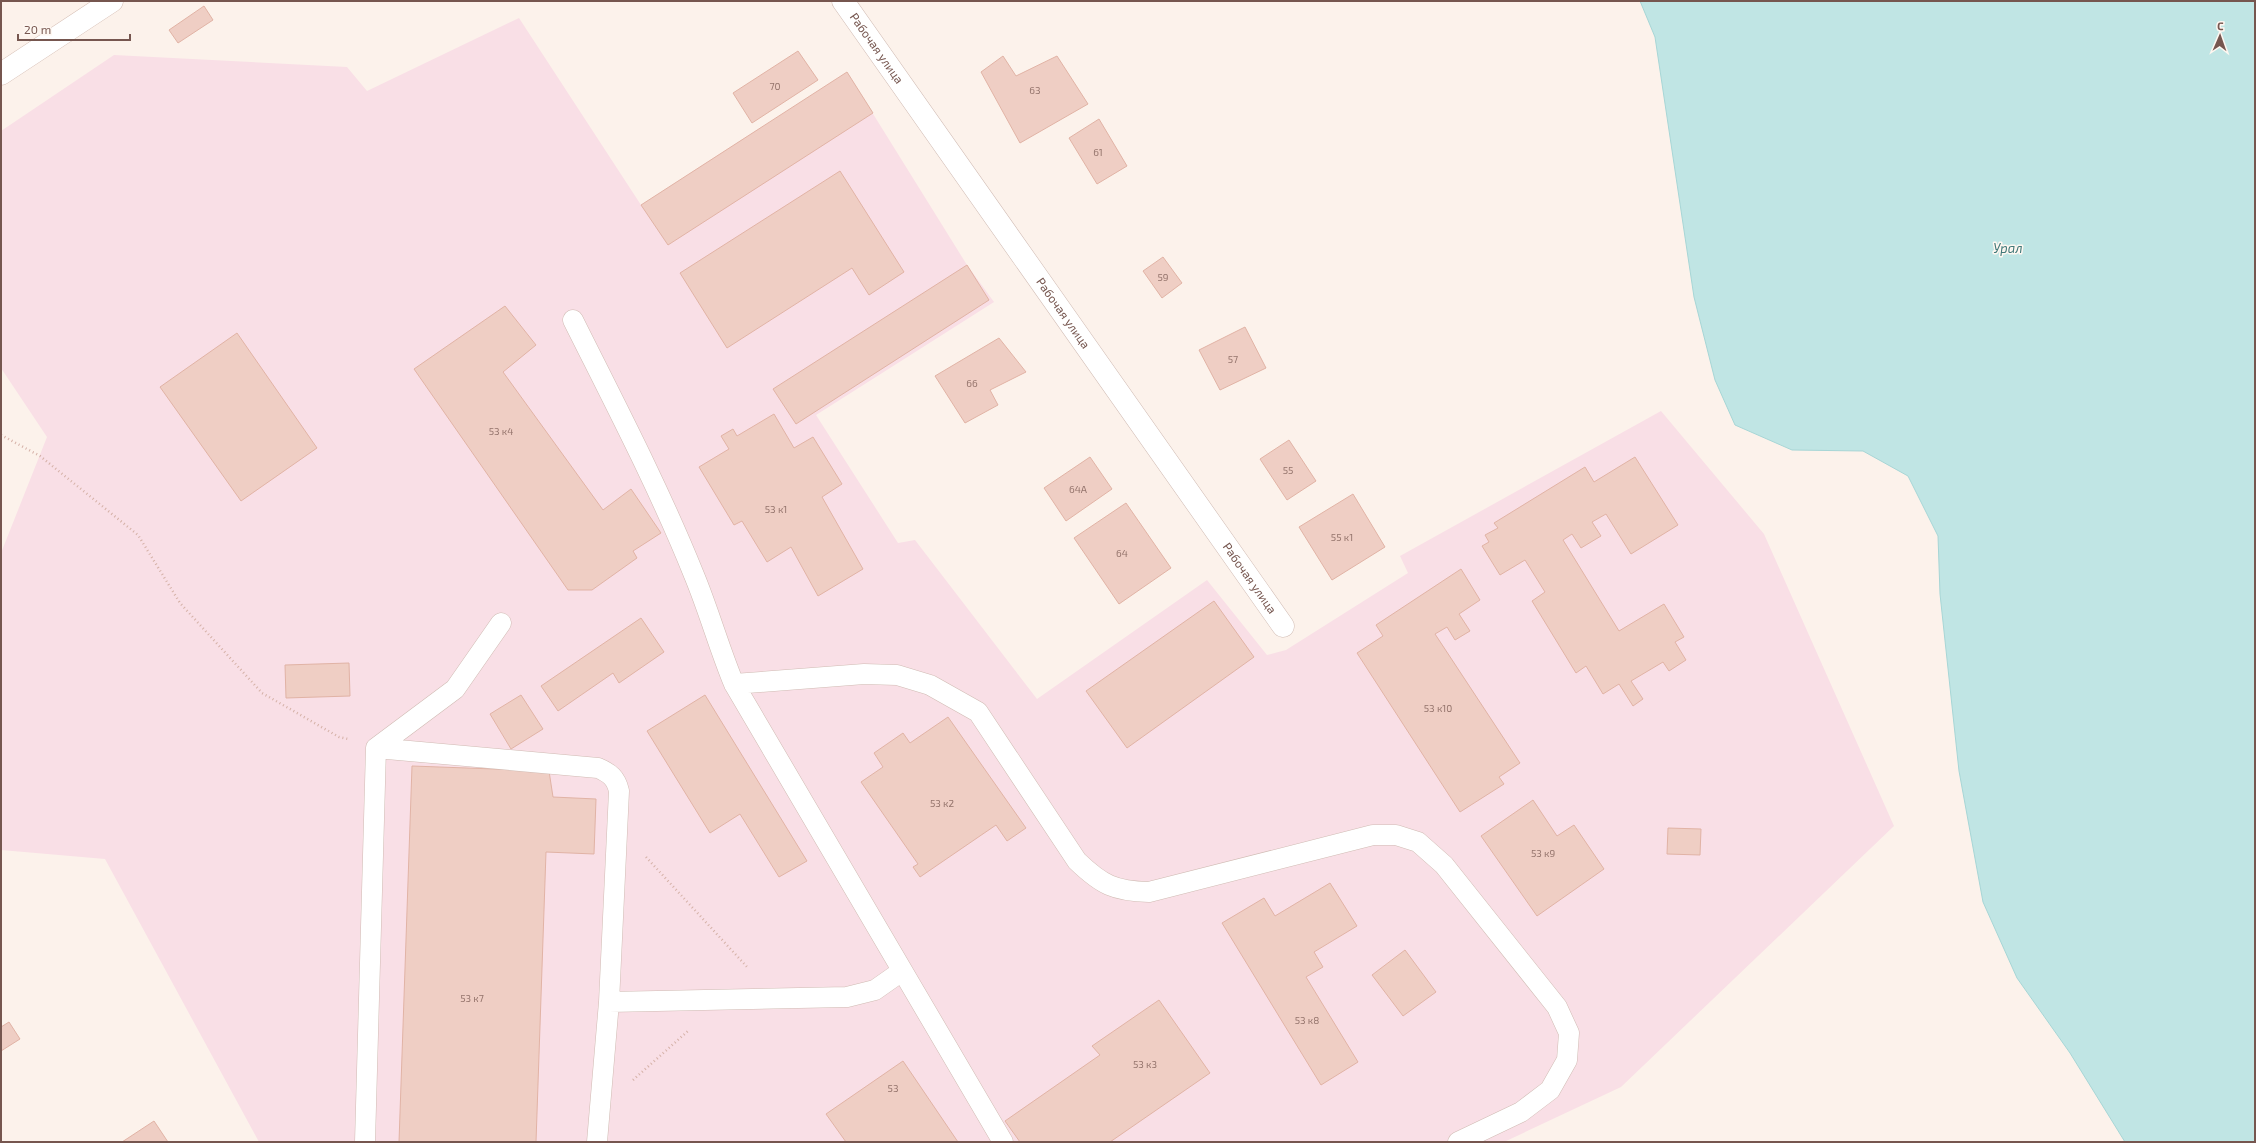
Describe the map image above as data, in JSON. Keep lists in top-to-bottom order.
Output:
{
  "streets": {
    "street": ["Рабочая улица"]
  },
  "water": ["Урал"],
  "house_numbers": [
    "70",
    "63",
    "61",
    "59",
    "57",
    "66",
    "53 к4",
    "55",
    "64А",
    "53 к1",
    "55 к1",
    "64",
    "53 к10",
    "53 к2",
    "53 к9",
    "53 к7",
    "53 к8",
    "53 к3",
    "53"
  ],
  "scale_bar": "20 m",
  "north": "top"
}
